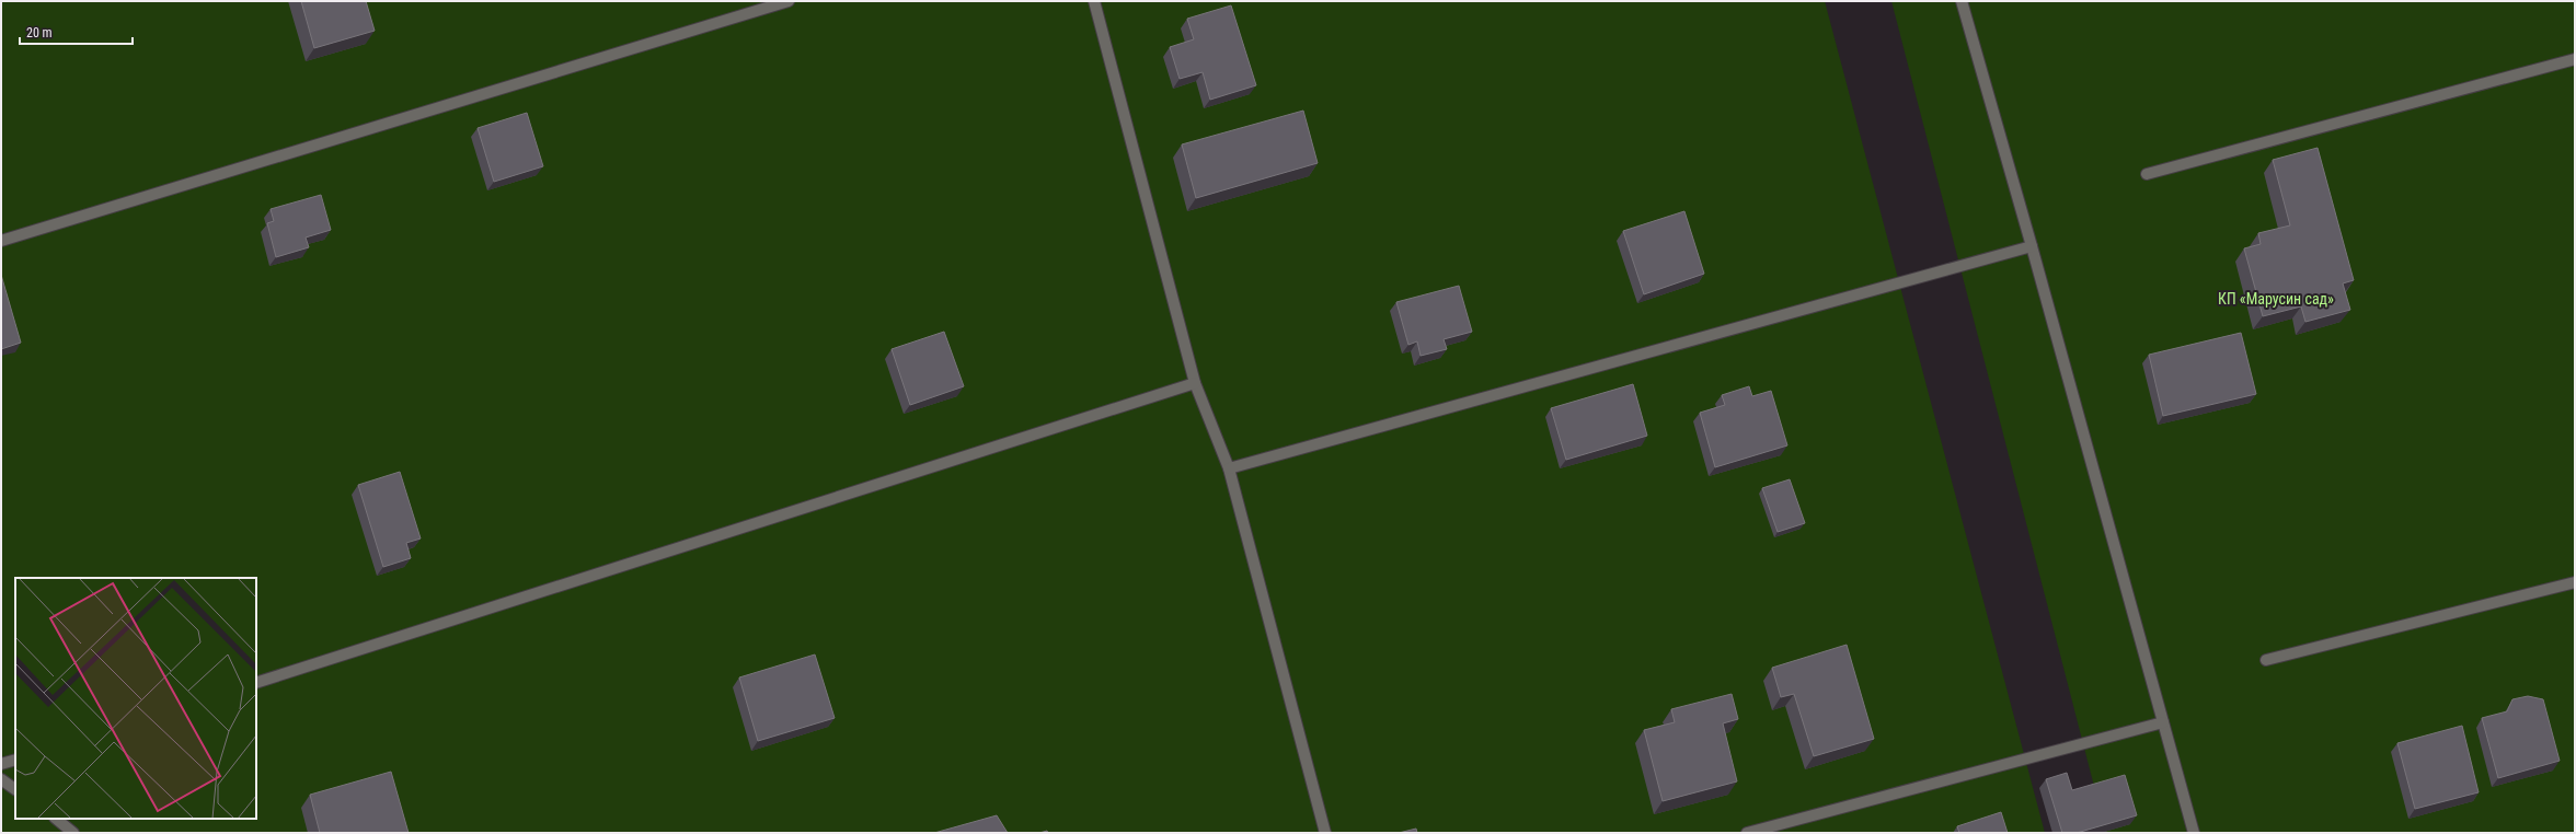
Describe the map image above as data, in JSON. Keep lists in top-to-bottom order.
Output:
{
  "parks": ["КП «Марусин сад»"],
  "scale_bar": "20 m"
}
